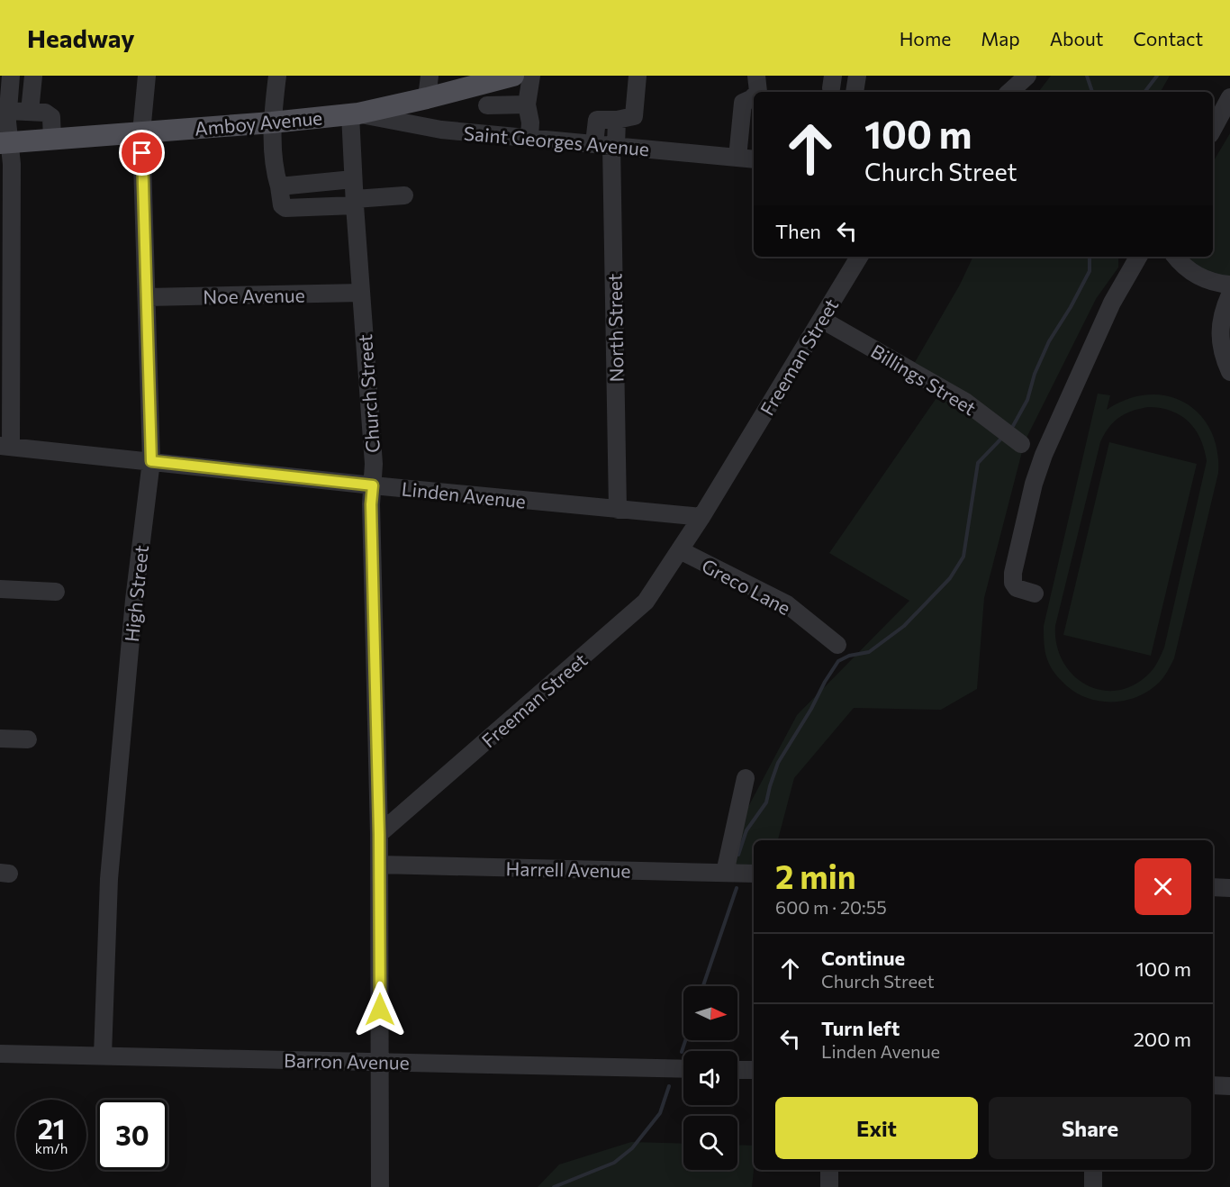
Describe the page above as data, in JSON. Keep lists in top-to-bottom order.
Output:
{
  "streets": {
    "main road": ["Amboy Avenue"],
    "street": [
      "Saint Georges Avenue",
      "Noe Avenue",
      "North Street",
      "Freeman Street",
      "Billings Street",
      "Church Street",
      "Linden Avenue",
      "Greco Lane",
      "High Street",
      "Harrell Avenue",
      "Barron Avenue"
    ]
  },
  "crossings": [
    ["Amboy Avenue", "Saint Georges Avenue"],
    ["Amboy Avenue", "Church Street"],
    ["Amboy Avenue", "High Street"],
    ["Saint Georges Avenue", "North Street"],
    ["Saint Georges Avenue", "Church Street"],
    ["Noe Avenue", "Church Street"],
    ["Noe Avenue", "High Street"],
    ["North Street", "Linden Avenue"],
    ["Freeman Street", "Billings Street"],
    ["Freeman Street", "Church Street"],
    ["Freeman Street", "Linden Avenue"],
    ["Freeman Street", "Greco Lane"],
    ["Church Street", "Linden Avenue"],
    ["Linden Avenue", "High Street"],
    ["High Street", "Barron Avenue"]
  ],
  "north": "right",
  "page": {
    "header": "Headway",
    "nav": [
      "Home",
      "Map",
      "About",
      "Contact"
    ],
    "turn": ["100 m", "Church Street"],
    "then": "Then",
    "heading": ["2 min", "600 m · 20:55"],
    "list": [
      {
        "name": "Continue",
        "note": "Church Street",
        "value": "100 m"
      },
      {
        "name": "Turn left",
        "note": "Linden Avenue",
        "value": "200 m"
      }
    ],
    "buttons": ["Exit", "Share"],
    "speed": "21 km/h",
    "limit": "30"
  }
}
